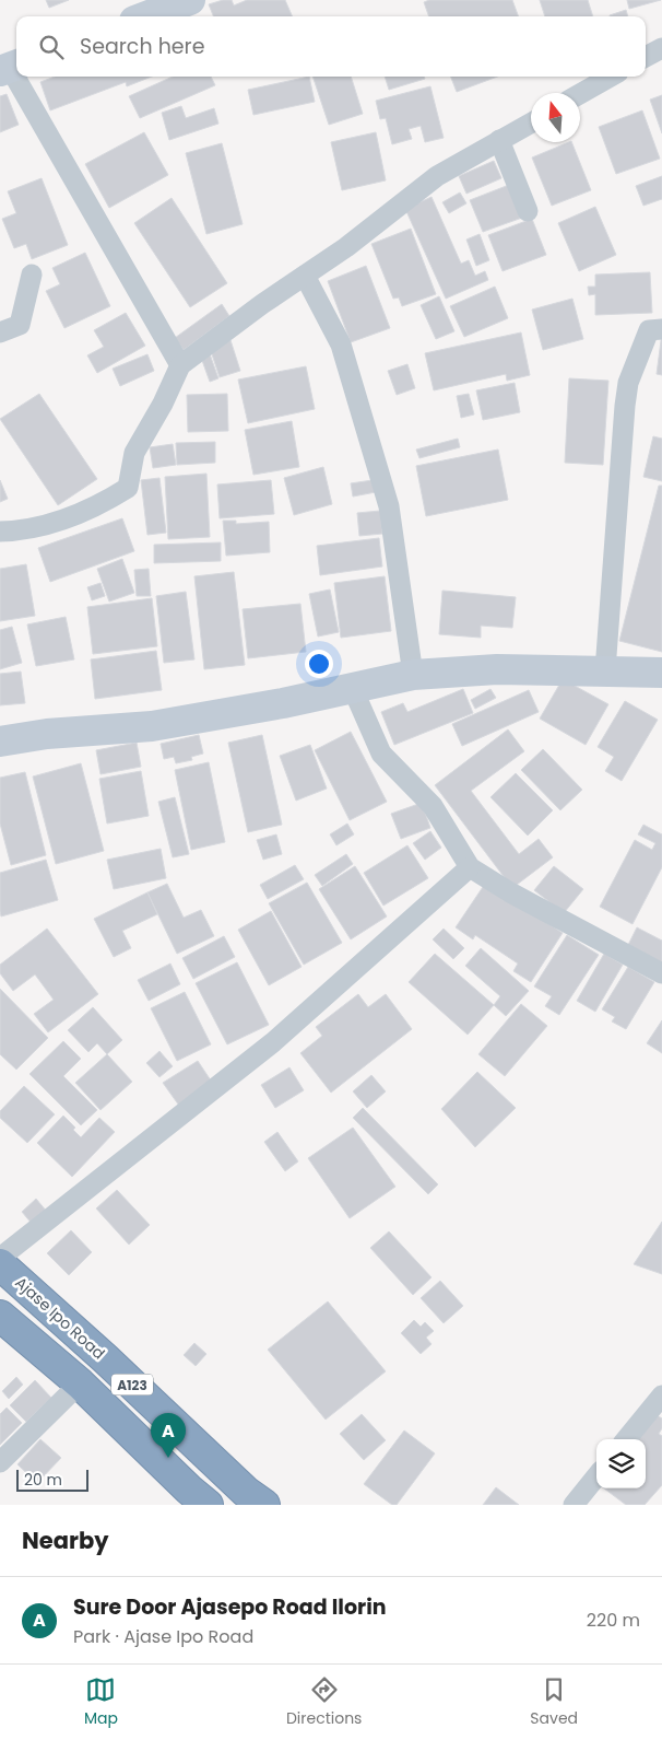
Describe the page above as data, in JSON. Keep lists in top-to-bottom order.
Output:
{
  "streets": {
    "highway": ["Ajase Ipo Road", "A123"]
  },
  "scale_bar": "20 m",
  "north": "top",
  "page": {
    "search": "Search here",
    "pins": "A",
    "scale": "20 m",
    "heading": "Nearby",
    "list": [
      {
        "mark": "A",
        "name": "Sure Door Ajasepo Road Ilorin",
        "note": "Park · Ajase Ipo Road",
        "value": "220 m"
      }
    ],
    "nav": ["Map", "Directions", "Saved"]
  }
}
